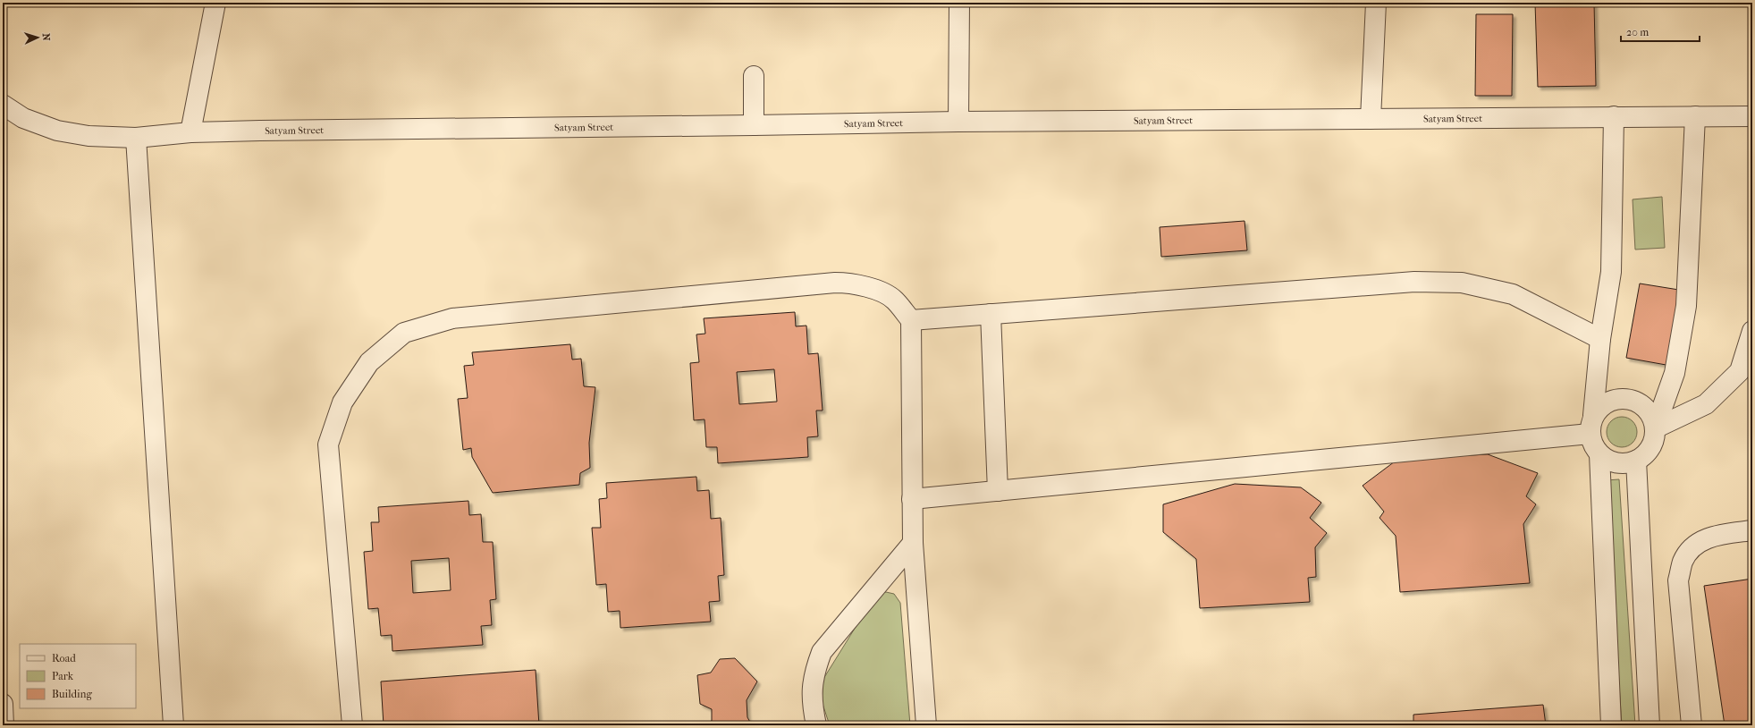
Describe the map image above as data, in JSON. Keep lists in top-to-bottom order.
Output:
{
  "streets": {
    "street": ["Satyam Street"]
  },
  "legend": ["Road", "Park", "Building"],
  "scale_bar": "20 m",
  "north": "right"
}
